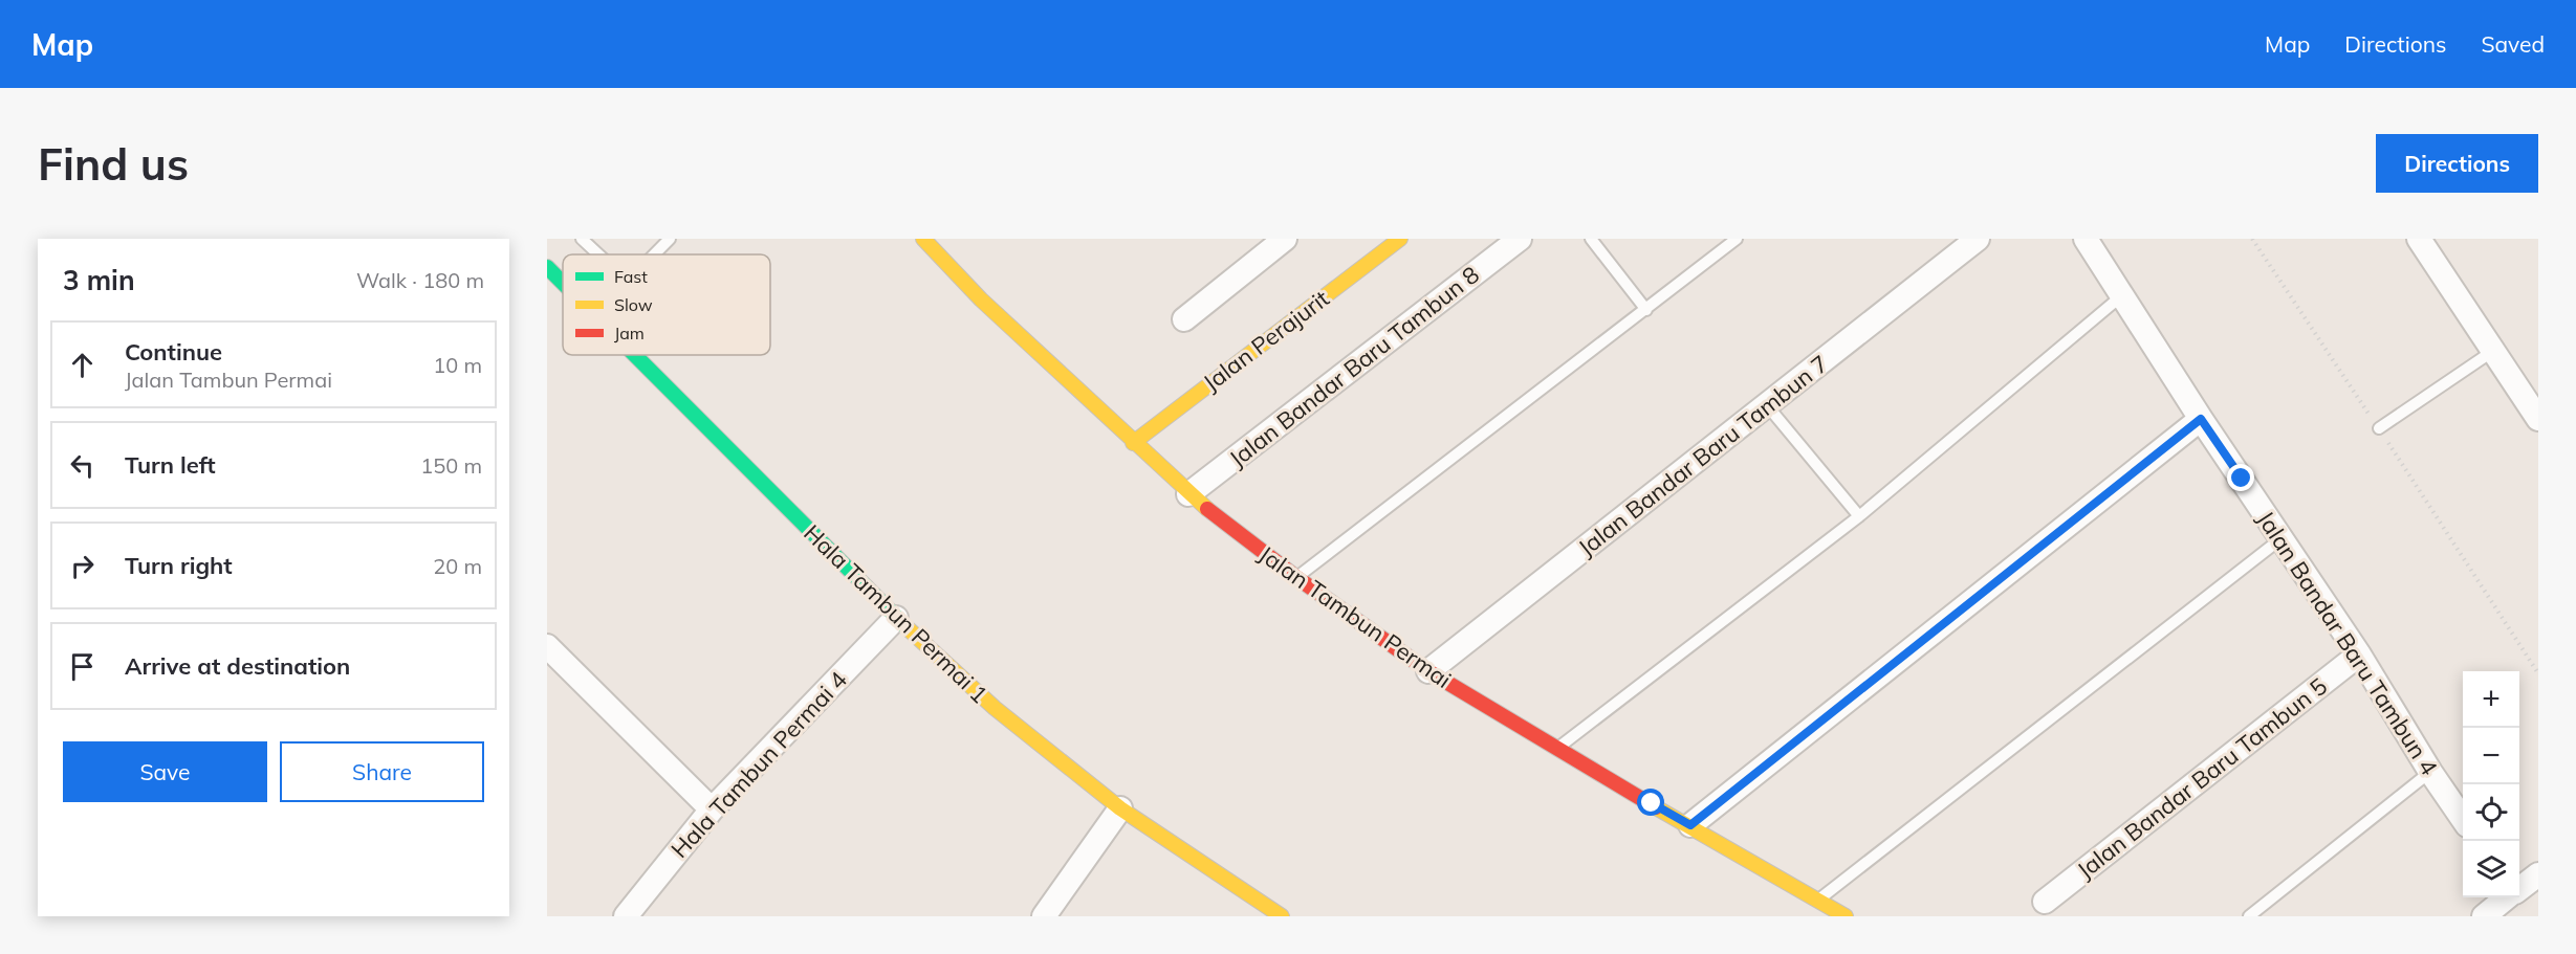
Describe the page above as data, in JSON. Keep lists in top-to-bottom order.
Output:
{
  "streets": {
    "street": [
      "Jalan Perajurit",
      "Jalan Bandar Baru Tambun 8",
      "Jalan Bandar Baru Tambun 7",
      "Hala Tambun Permai 1",
      "Jalan Tambun Permai",
      "Jalan Bandar Baru Tambun 4",
      "Hala Tambun Permai 4",
      "Jalan Bandar Baru Tambun 5"
    ]
  },
  "crossings": [
    ["Jalan Perajurit", "Jalan Tambun Permai"],
    ["Jalan Bandar Baru Tambun 8", "Jalan Tambun Permai"],
    ["Jalan Bandar Baru Tambun 7", "Jalan Tambun Permai"],
    ["Hala Tambun Permai 1", "Hala Tambun Permai 4"],
    ["Jalan Bandar Baru Tambun 4", "Jalan Bandar Baru Tambun 5"]
  ],
  "legend": ["Fast", "Slow", "Jam"],
  "page": {
    "header": "Map",
    "nav": ["Map", "Directions", "Saved"],
    "buttons": [
      "Directions",
      ["Save", "Share"]
    ],
    "title": "Find us",
    "heading": ["3 min", "Walk · 180 m"],
    "list": [
      ["Continue", "Jalan Tambun Permai", "10 m"],
      ["Turn left", "150 m"],
      ["Turn right", "20 m"],
      "Arrive at destination"
    ],
    "map_buttons": ["+", "−"]
  }
}
